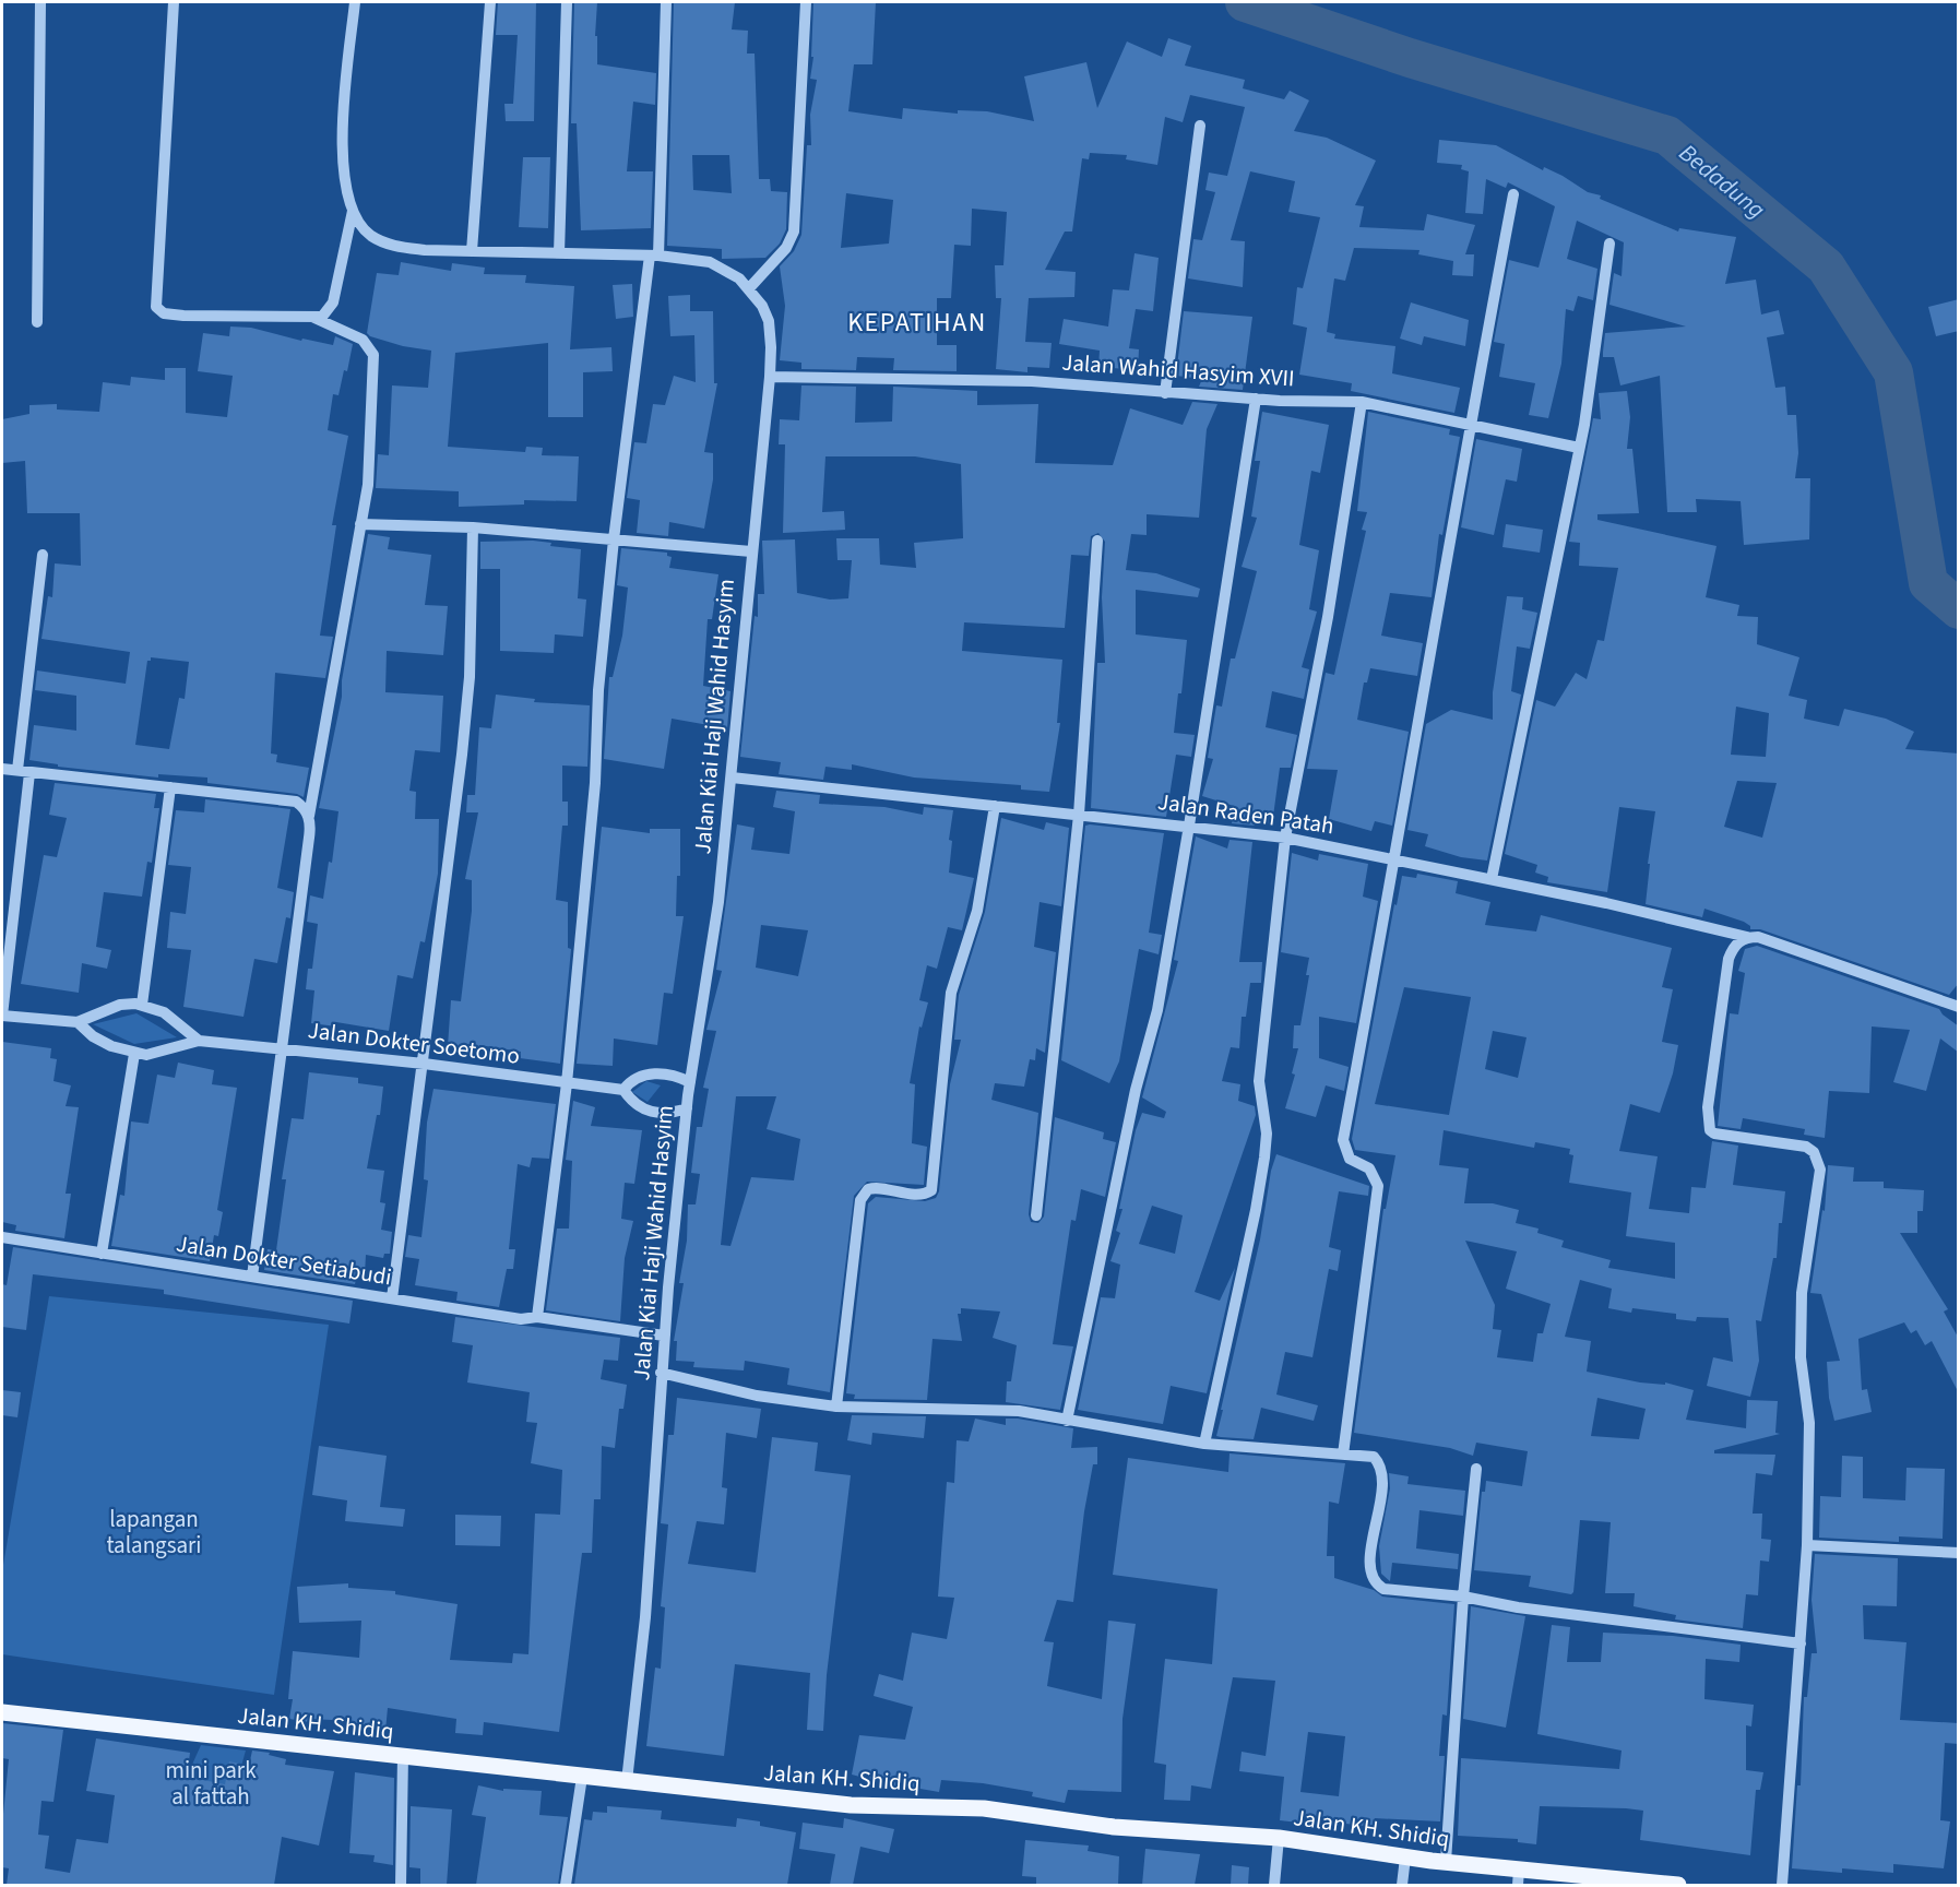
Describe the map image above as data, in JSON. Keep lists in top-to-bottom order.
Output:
{
  "streets": {
    "main road": ["Jalan KH. Shidiq"],
    "street": [
      "Jalan Wahid Hasyim XVII",
      "Jalan Kiai Haji Wahid Hasyim",
      "Jalan Raden Patah",
      "Jalan Dokter Soetomo",
      "Jalan Dokter Setiabudi"
    ]
  },
  "crossings": [
    ["Jalan Wahid Hasyim XVII", "Jalan Kiai Haji Wahid Hasyim"],
    ["Jalan Kiai Haji Wahid Hasyim", "Jalan Raden Patah"],
    ["Jalan Kiai Haji Wahid Hasyim", "Jalan Dokter Setiabudi"],
    ["Jalan Kiai Haji Wahid Hasyim", "Jalan KH. Shidiq"]
  ],
  "districts": ["KEPATIHAN"],
  "water": ["Bedadung"],
  "parks": ["lapangan talangsari", "mini park al fattah"]
}
